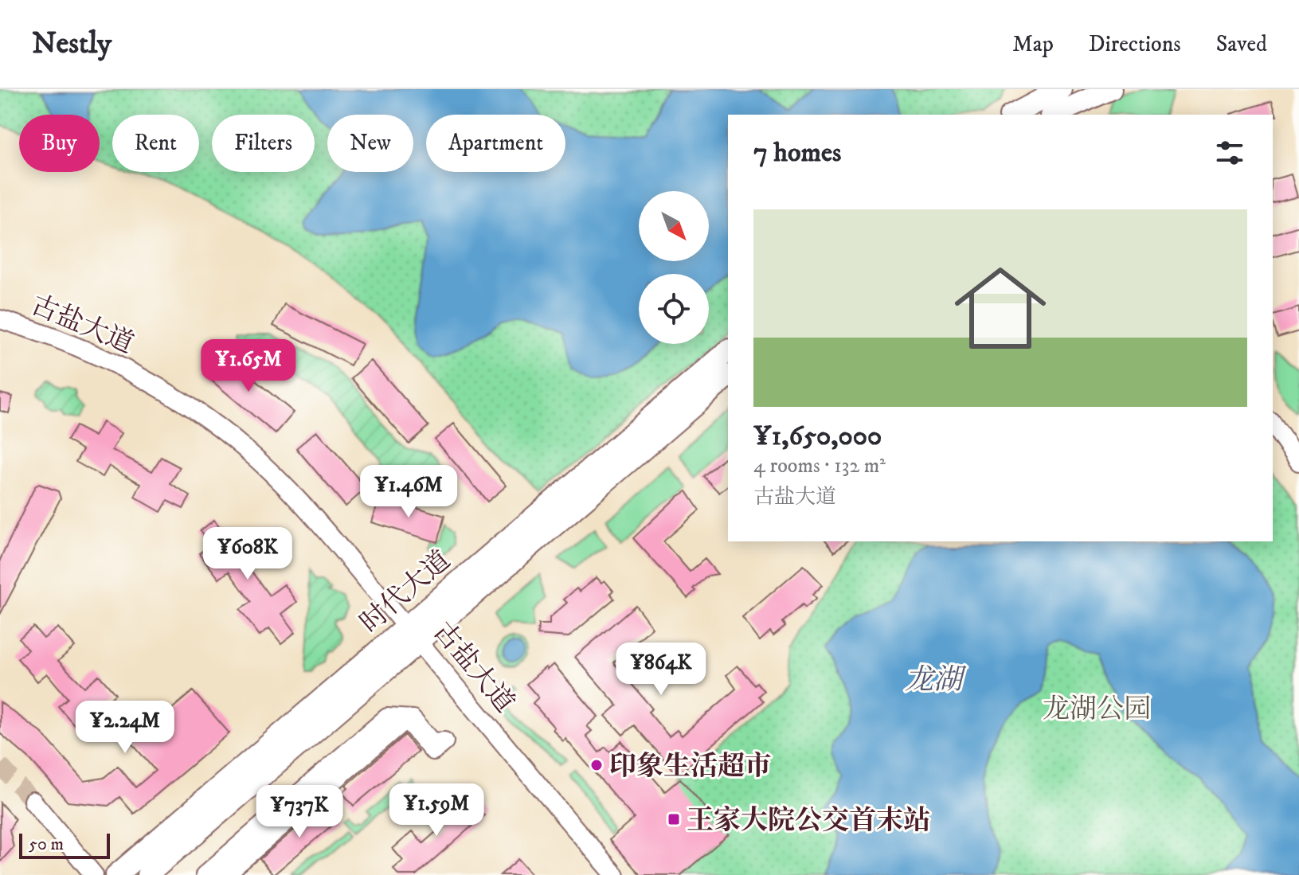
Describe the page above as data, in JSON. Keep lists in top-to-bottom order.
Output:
{
  "streets": {
    "main road": ["时代大道"],
    "street": ["古盐大道"]
  },
  "crossings": [
    ["古盐大道", "时代大道"]
  ],
  "water": ["龙湖"],
  "parks": ["龙湖公园"],
  "places": {
    "other": ["印象生活超市"],
    "transit": ["王家大院公交首末站"]
  },
  "scale_bar": "50 m",
  "north": "bottom right",
  "page": {
    "header": "Nestly",
    "nav": ["Map", "Directions", "Saved"],
    "chip": [
      "Buy",
      "Rent",
      "Filters",
      "New",
      "Apartment"
    ],
    "heading": "7 homes",
    "list": [
      {
        "name": "¥1,650,000",
        "note": "4 rooms · 132 m² · 古盐大道"
      }
    ],
    "price": [
      "¥1.65M",
      "¥1.46M",
      "¥608K",
      "¥864K",
      "¥2.24M",
      "¥1.59M",
      "¥737K"
    ],
    "scale": "50 m"
  }
}
